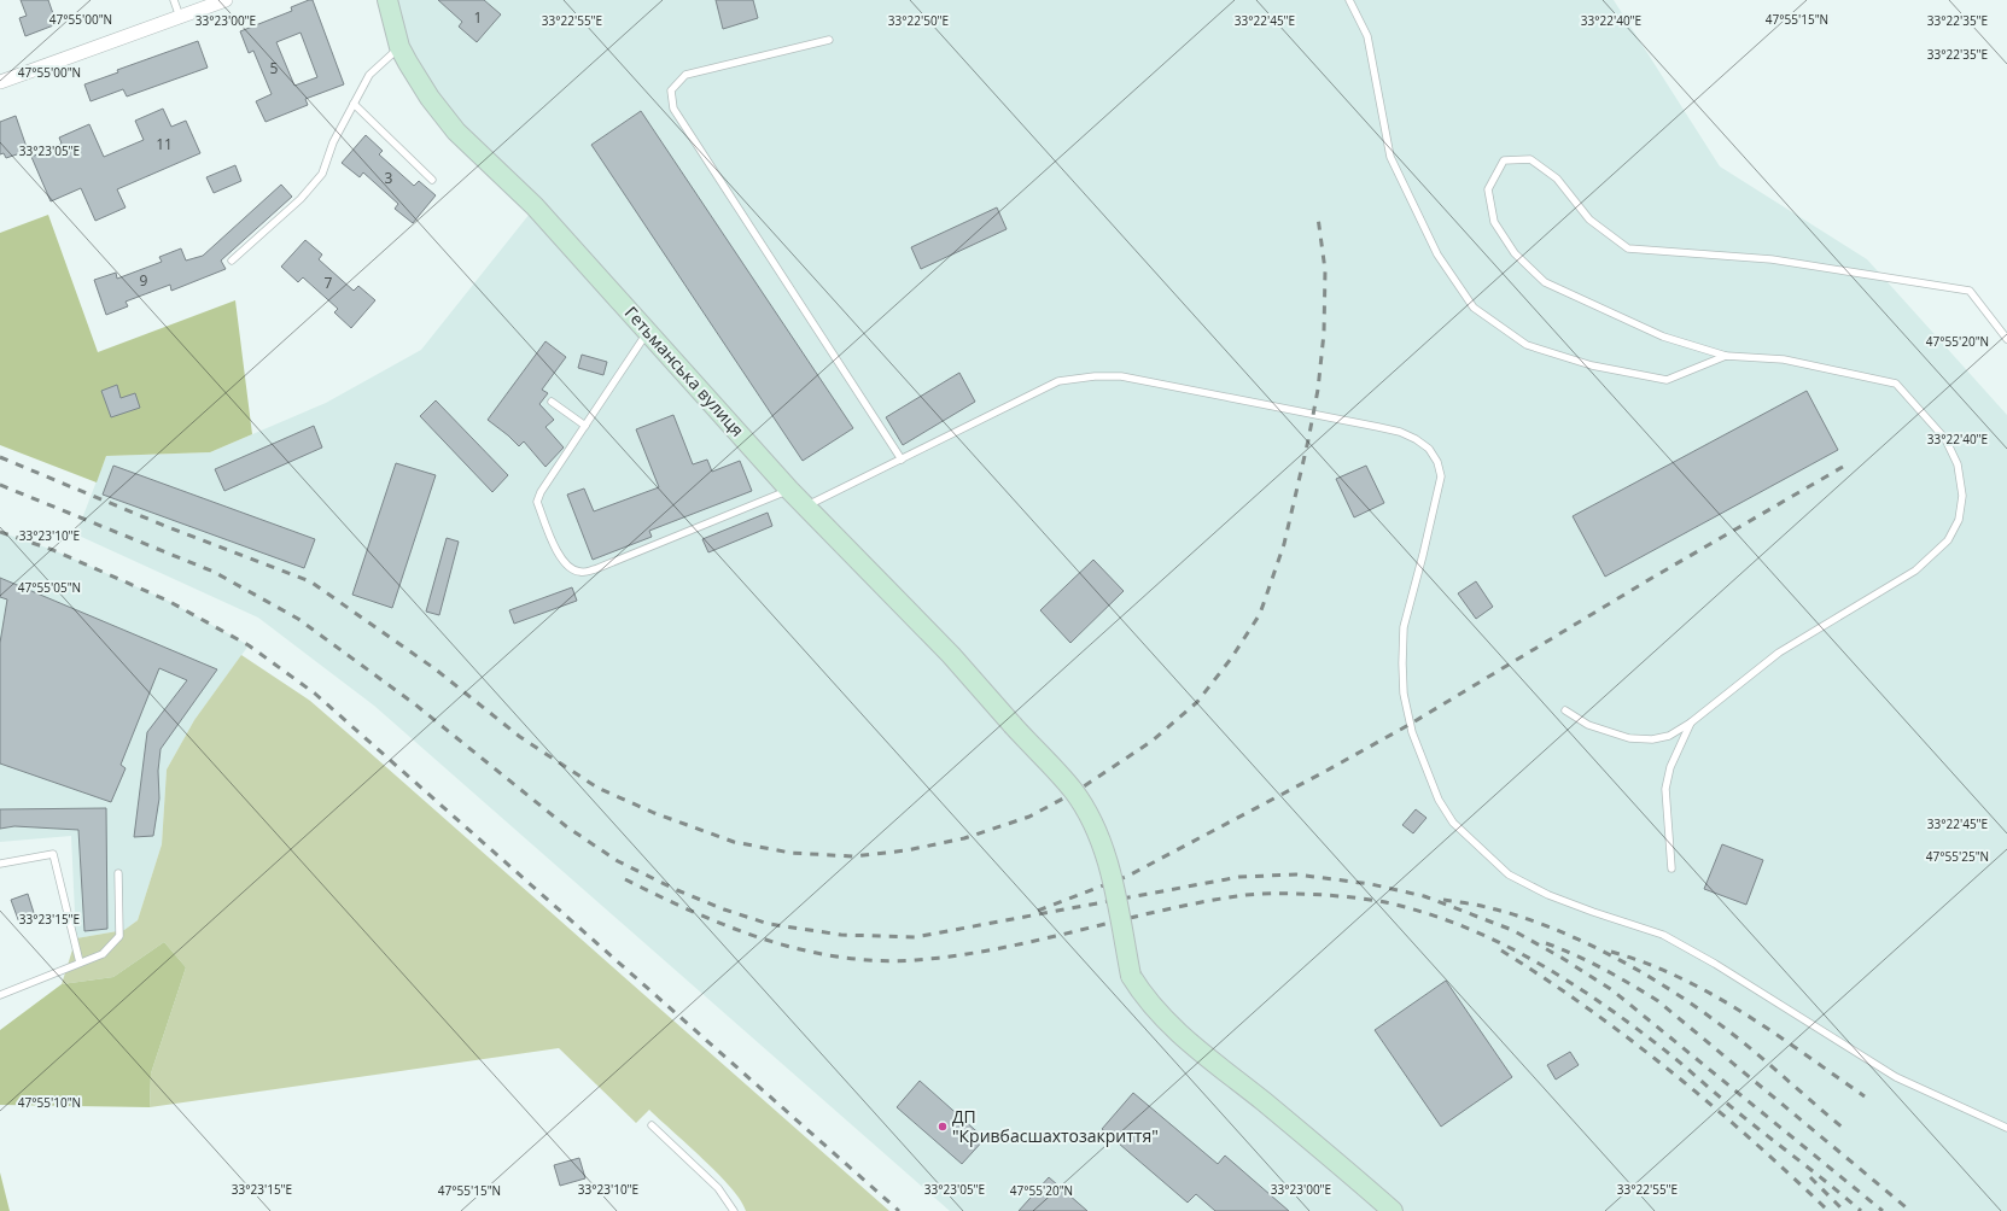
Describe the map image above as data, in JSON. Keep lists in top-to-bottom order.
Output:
{
  "streets": {
    "street": ["Гетьманська вулиця"]
  },
  "places": ["ДП \"Кривбасшахтозакриття\""],
  "house_numbers": [
    "1",
    "5",
    "11",
    "3",
    "9",
    "7"
  ],
  "coordinates": [
    "47°55'00\"N",
    "47°55'15\"N",
    "33°22'35\"E",
    "33°23'00\"E",
    "33°22'55\"E",
    "33°22'50\"E",
    "33°22'45\"E",
    "33°22'40\"E",
    "33°23'05\"E",
    "47°55'20\"N",
    "33°23'10\"E",
    "47°55'05\"N",
    "47°55'25\"N",
    "33°23'15\"E",
    "47°55'10\"N"
  ]
}
